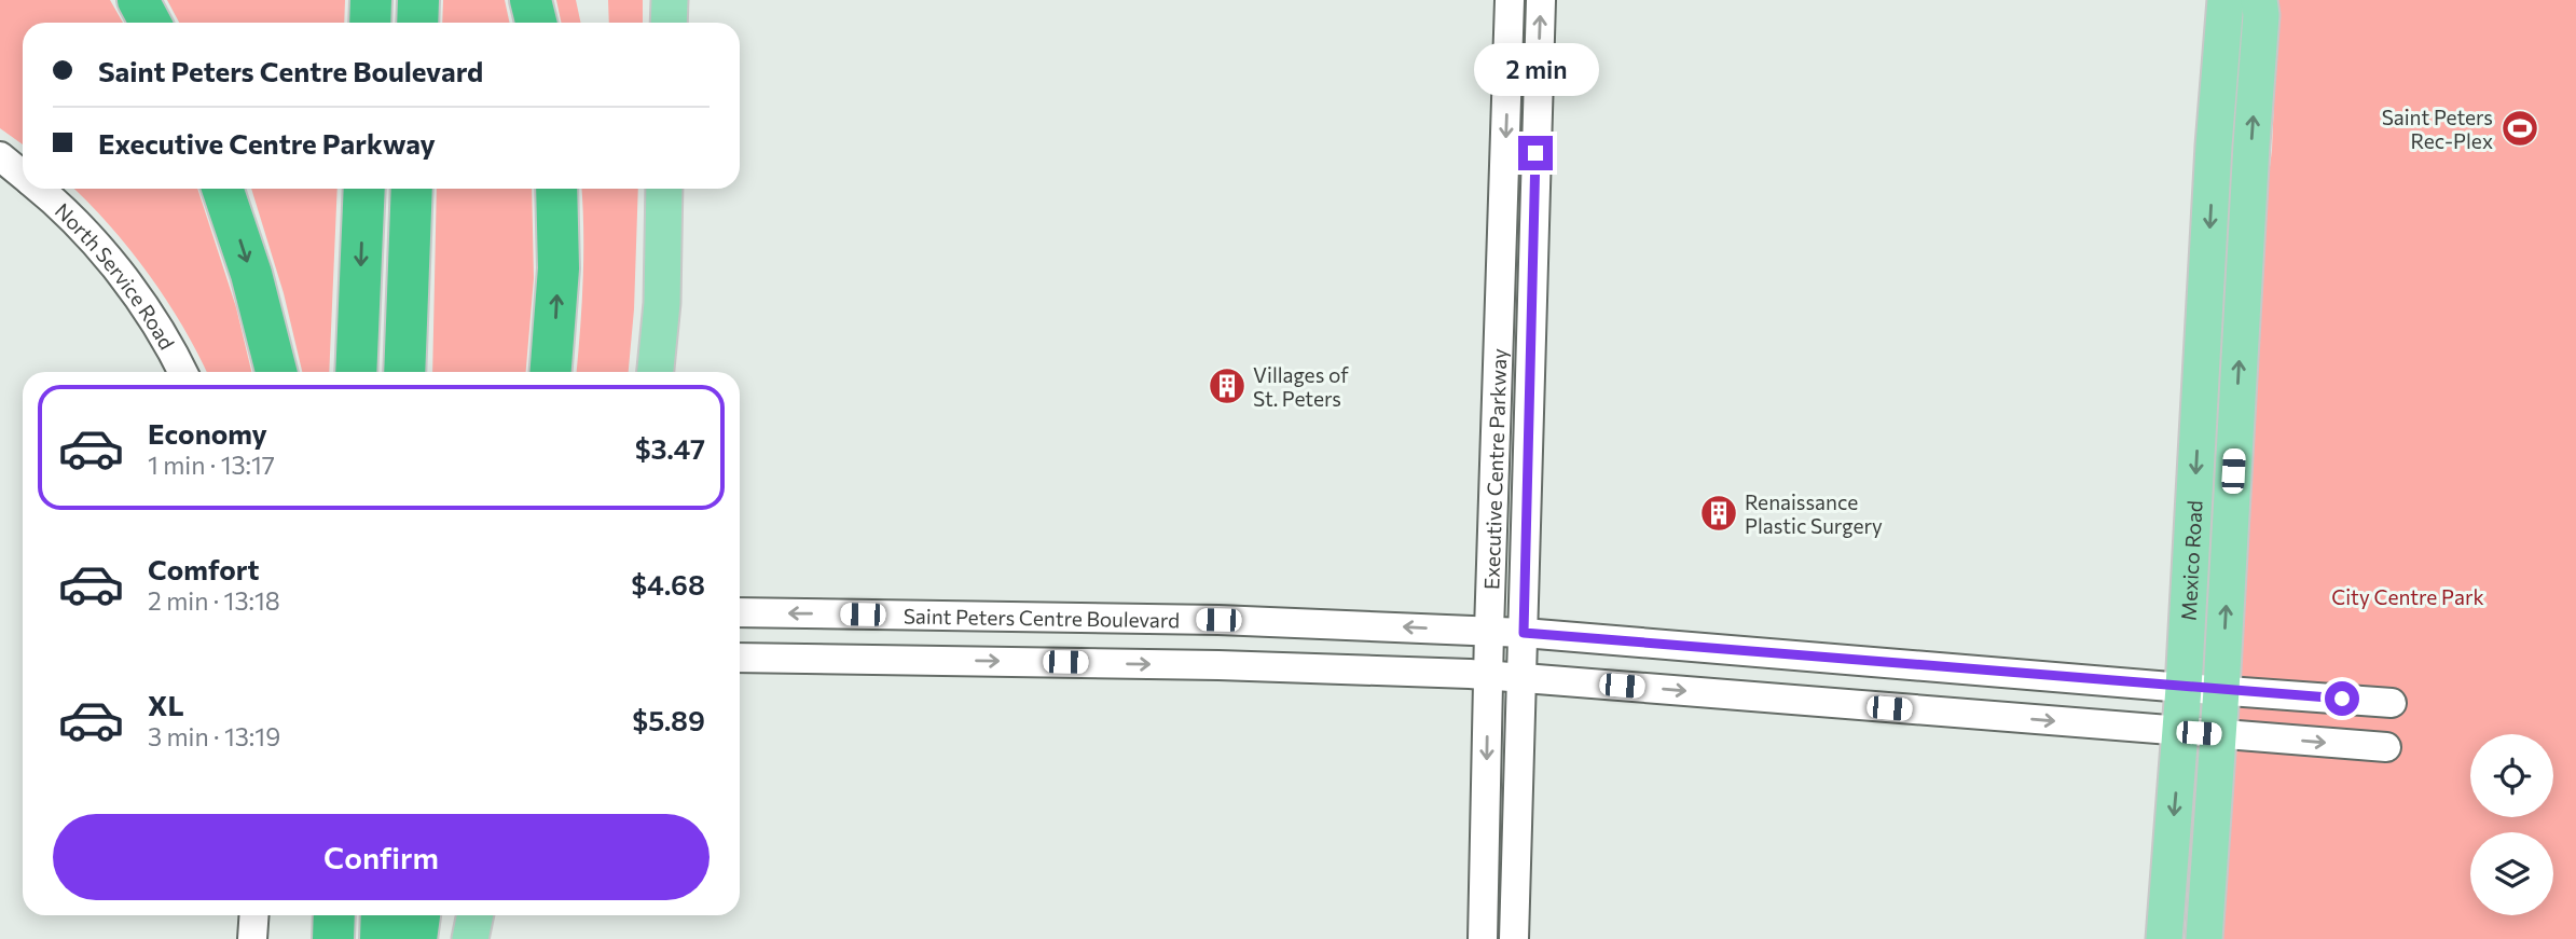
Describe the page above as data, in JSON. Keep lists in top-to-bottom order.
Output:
{
  "streets": {
    "main road": ["Mexico Road"],
    "street": ["North Service Road", "Executive Centre Parkway", "Saint Peters Centre Boulevard"]
  },
  "crossings": [
    ["Executive Centre Parkway", "Saint Peters Centre Boulevard"],
    ["Mexico Road", "Saint Peters Centre Boulevard"]
  ],
  "parks": ["City Centre Park"],
  "places": {
    "sports": ["Saint Peters Rec-Plex"],
    "building": ["Villages of St. Peters", "Renaissance Plastic Surgery"]
  },
  "page": {
    "banner": ["Saint Peters Centre Boulevard", "Executive Centre Parkway"],
    "bubble": "2 min",
    "list": [
      {
        "name": "Economy",
        "note": "1 min · 13:17",
        "value": "$3.47"
      },
      {
        "name": "Comfort",
        "note": "2 min · 13:18",
        "value": "$4.68"
      },
      {
        "name": "XL",
        "note": "3 min · 13:19",
        "value": "$5.89"
      }
    ],
    "buttons": "Confirm"
  }
}
